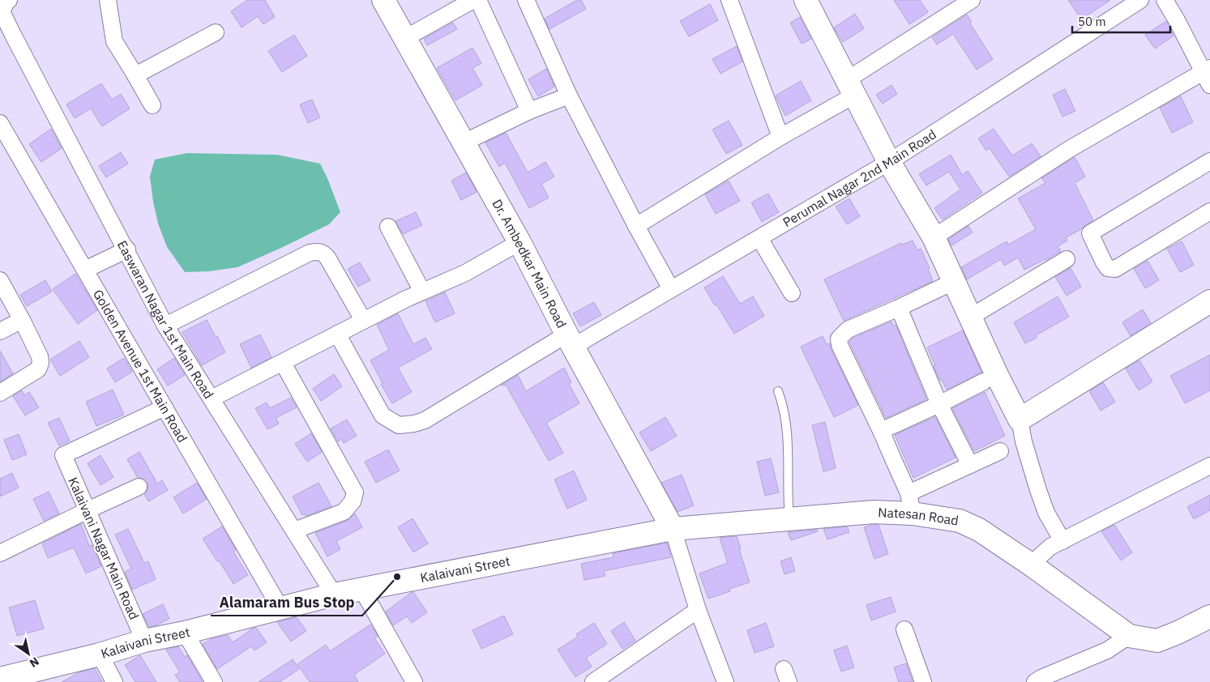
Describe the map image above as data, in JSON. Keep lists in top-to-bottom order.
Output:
{
  "streets": {
    "street": [
      "Perumal Nagar 2nd Main Road",
      "Dr. Ambedkar Main Road",
      "Easwaran Nagar 1st Main Road",
      "Golden Avenue 1st Main Road",
      "Natesan Road",
      "Kalaivani Nagar Main Road",
      "Kalaivani Street"
    ]
  },
  "crossings": [
    ["Perumal Nagar 2nd Main Road", "Dr. Ambedkar Main Road"],
    ["Dr. Ambedkar Main Road", "Natesan Road"],
    ["Dr. Ambedkar Main Road", "Kalaivani Street"],
    ["Easwaran Nagar 1st Main Road", "Kalaivani Street"],
    ["Golden Avenue 1st Main Road", "Kalaivani Nagar Main Road"],
    ["Golden Avenue 1st Main Road", "Kalaivani Street"],
    ["Natesan Road", "Kalaivani Street"],
    ["Kalaivani Nagar Main Road", "Kalaivani Street"]
  ],
  "places": ["Alamaram Bus Stop"],
  "scale_bar": "50 m",
  "north": "bottom right"
}
